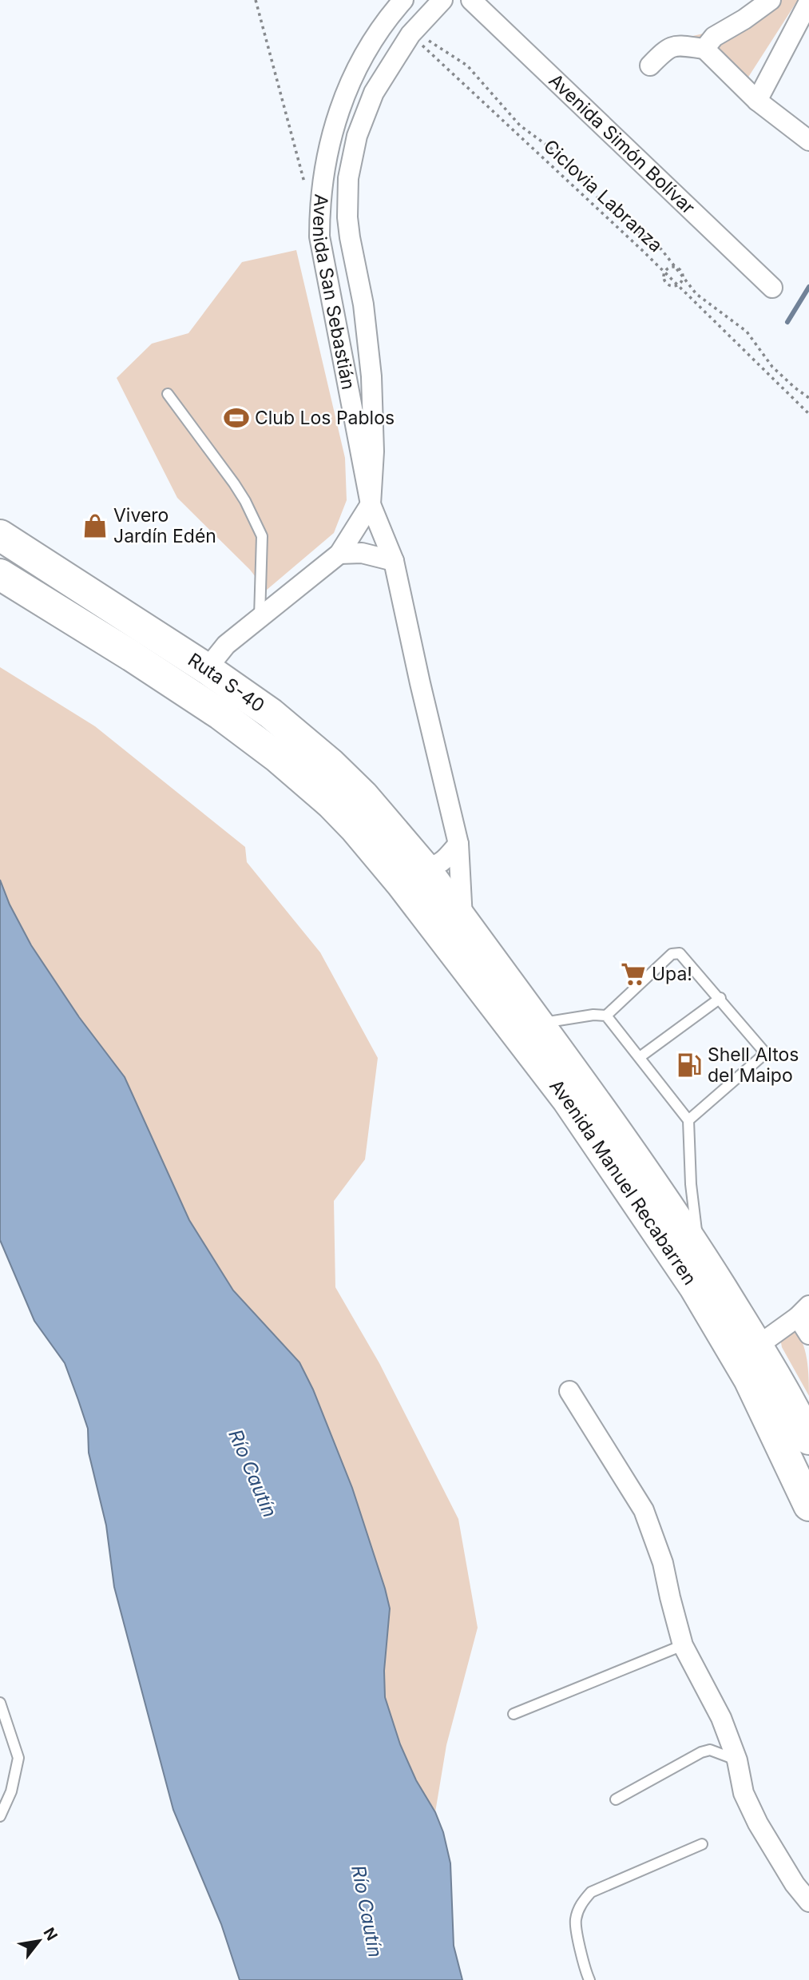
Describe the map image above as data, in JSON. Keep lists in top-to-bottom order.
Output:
{
  "streets": {
    "main road": ["Ruta S-40", "Avenida Manuel Recabarren"],
    "street": ["Avenida Simón Bolívar", "Avenida San Sebastián"],
    "path": ["Ciclovia Labranza"]
  },
  "crossings": [
    ["Ciclovia Labranza", "Avenida San Sebastián"],
    ["Ruta S-40", "Avenida Manuel Recabarren"]
  ],
  "water": ["Río Cautín"],
  "places": {
    "sports": ["Club Los Pablos"],
    "shop": ["Vivero Jardín Edén"],
    "supermarket": ["Upa!"],
    "fuel station": ["Shell Altos del Maipo"]
  },
  "north": "top right"
}
